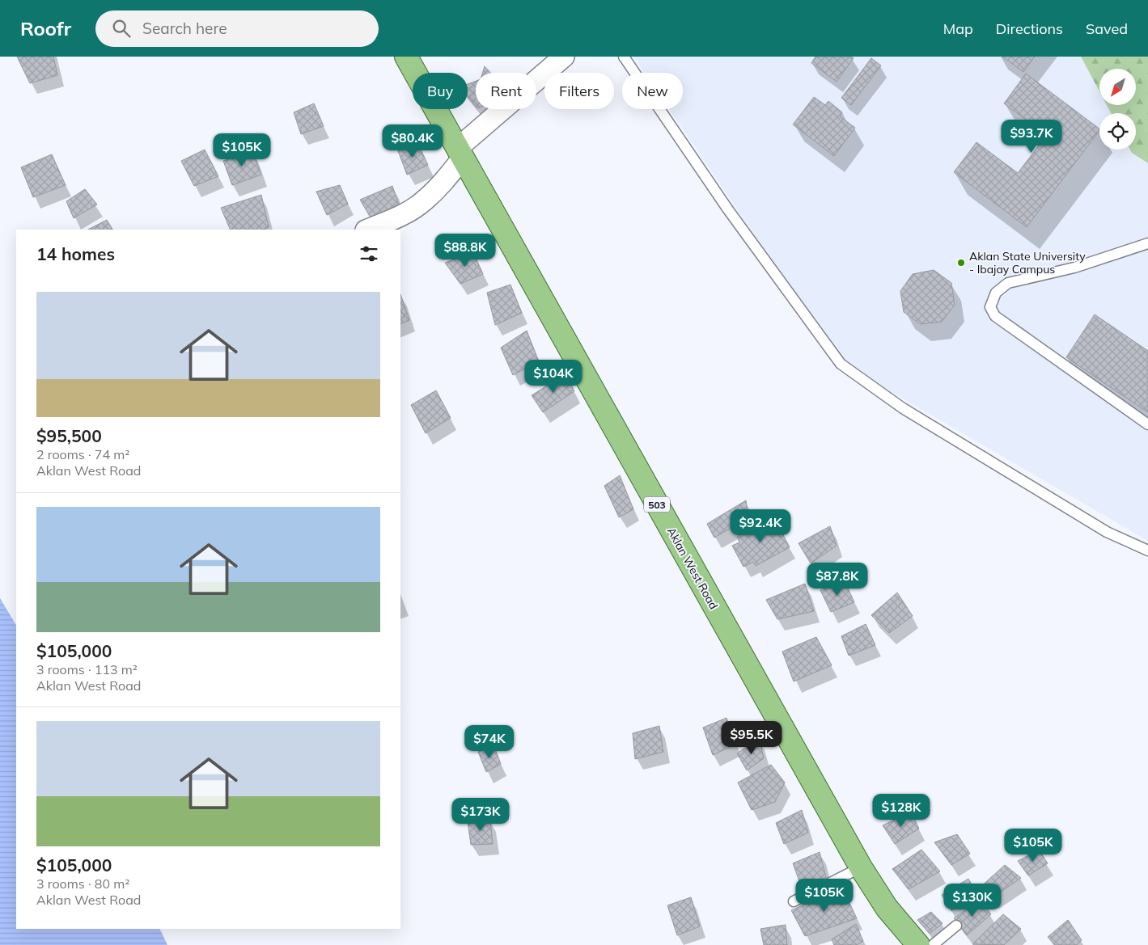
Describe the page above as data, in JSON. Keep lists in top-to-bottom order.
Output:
{
  "streets": {
    "main road": ["503", "Aklan West Road"]
  },
  "places": ["Aklan State University - Ibajay Campus"],
  "north": "bottom left",
  "page": {
    "header": "Roofr",
    "search": "Search here",
    "nav": ["Map", "Directions", "Saved"],
    "chip": [
      "Buy",
      "Rent",
      "Filters",
      "New"
    ],
    "price": [
      "$93.7K",
      "$80.4K",
      "$105K",
      "$88.8K",
      "$104K",
      "$92.4K",
      "$87.8K",
      "$95.5K",
      "$74K",
      "$128K",
      "$173K",
      "$105K",
      "$105K",
      "$130K"
    ],
    "heading": "14 homes",
    "list": [
      {
        "name": "$95,500",
        "note": "2 rooms · 74 m² · Aklan West Road"
      },
      {
        "name": "$105,000",
        "note": "3 rooms · 113 m² · Aklan West Road"
      },
      {
        "name": "$105,000",
        "note": "3 rooms · 80 m² · Aklan West Road"
      }
    ]
  }
}
